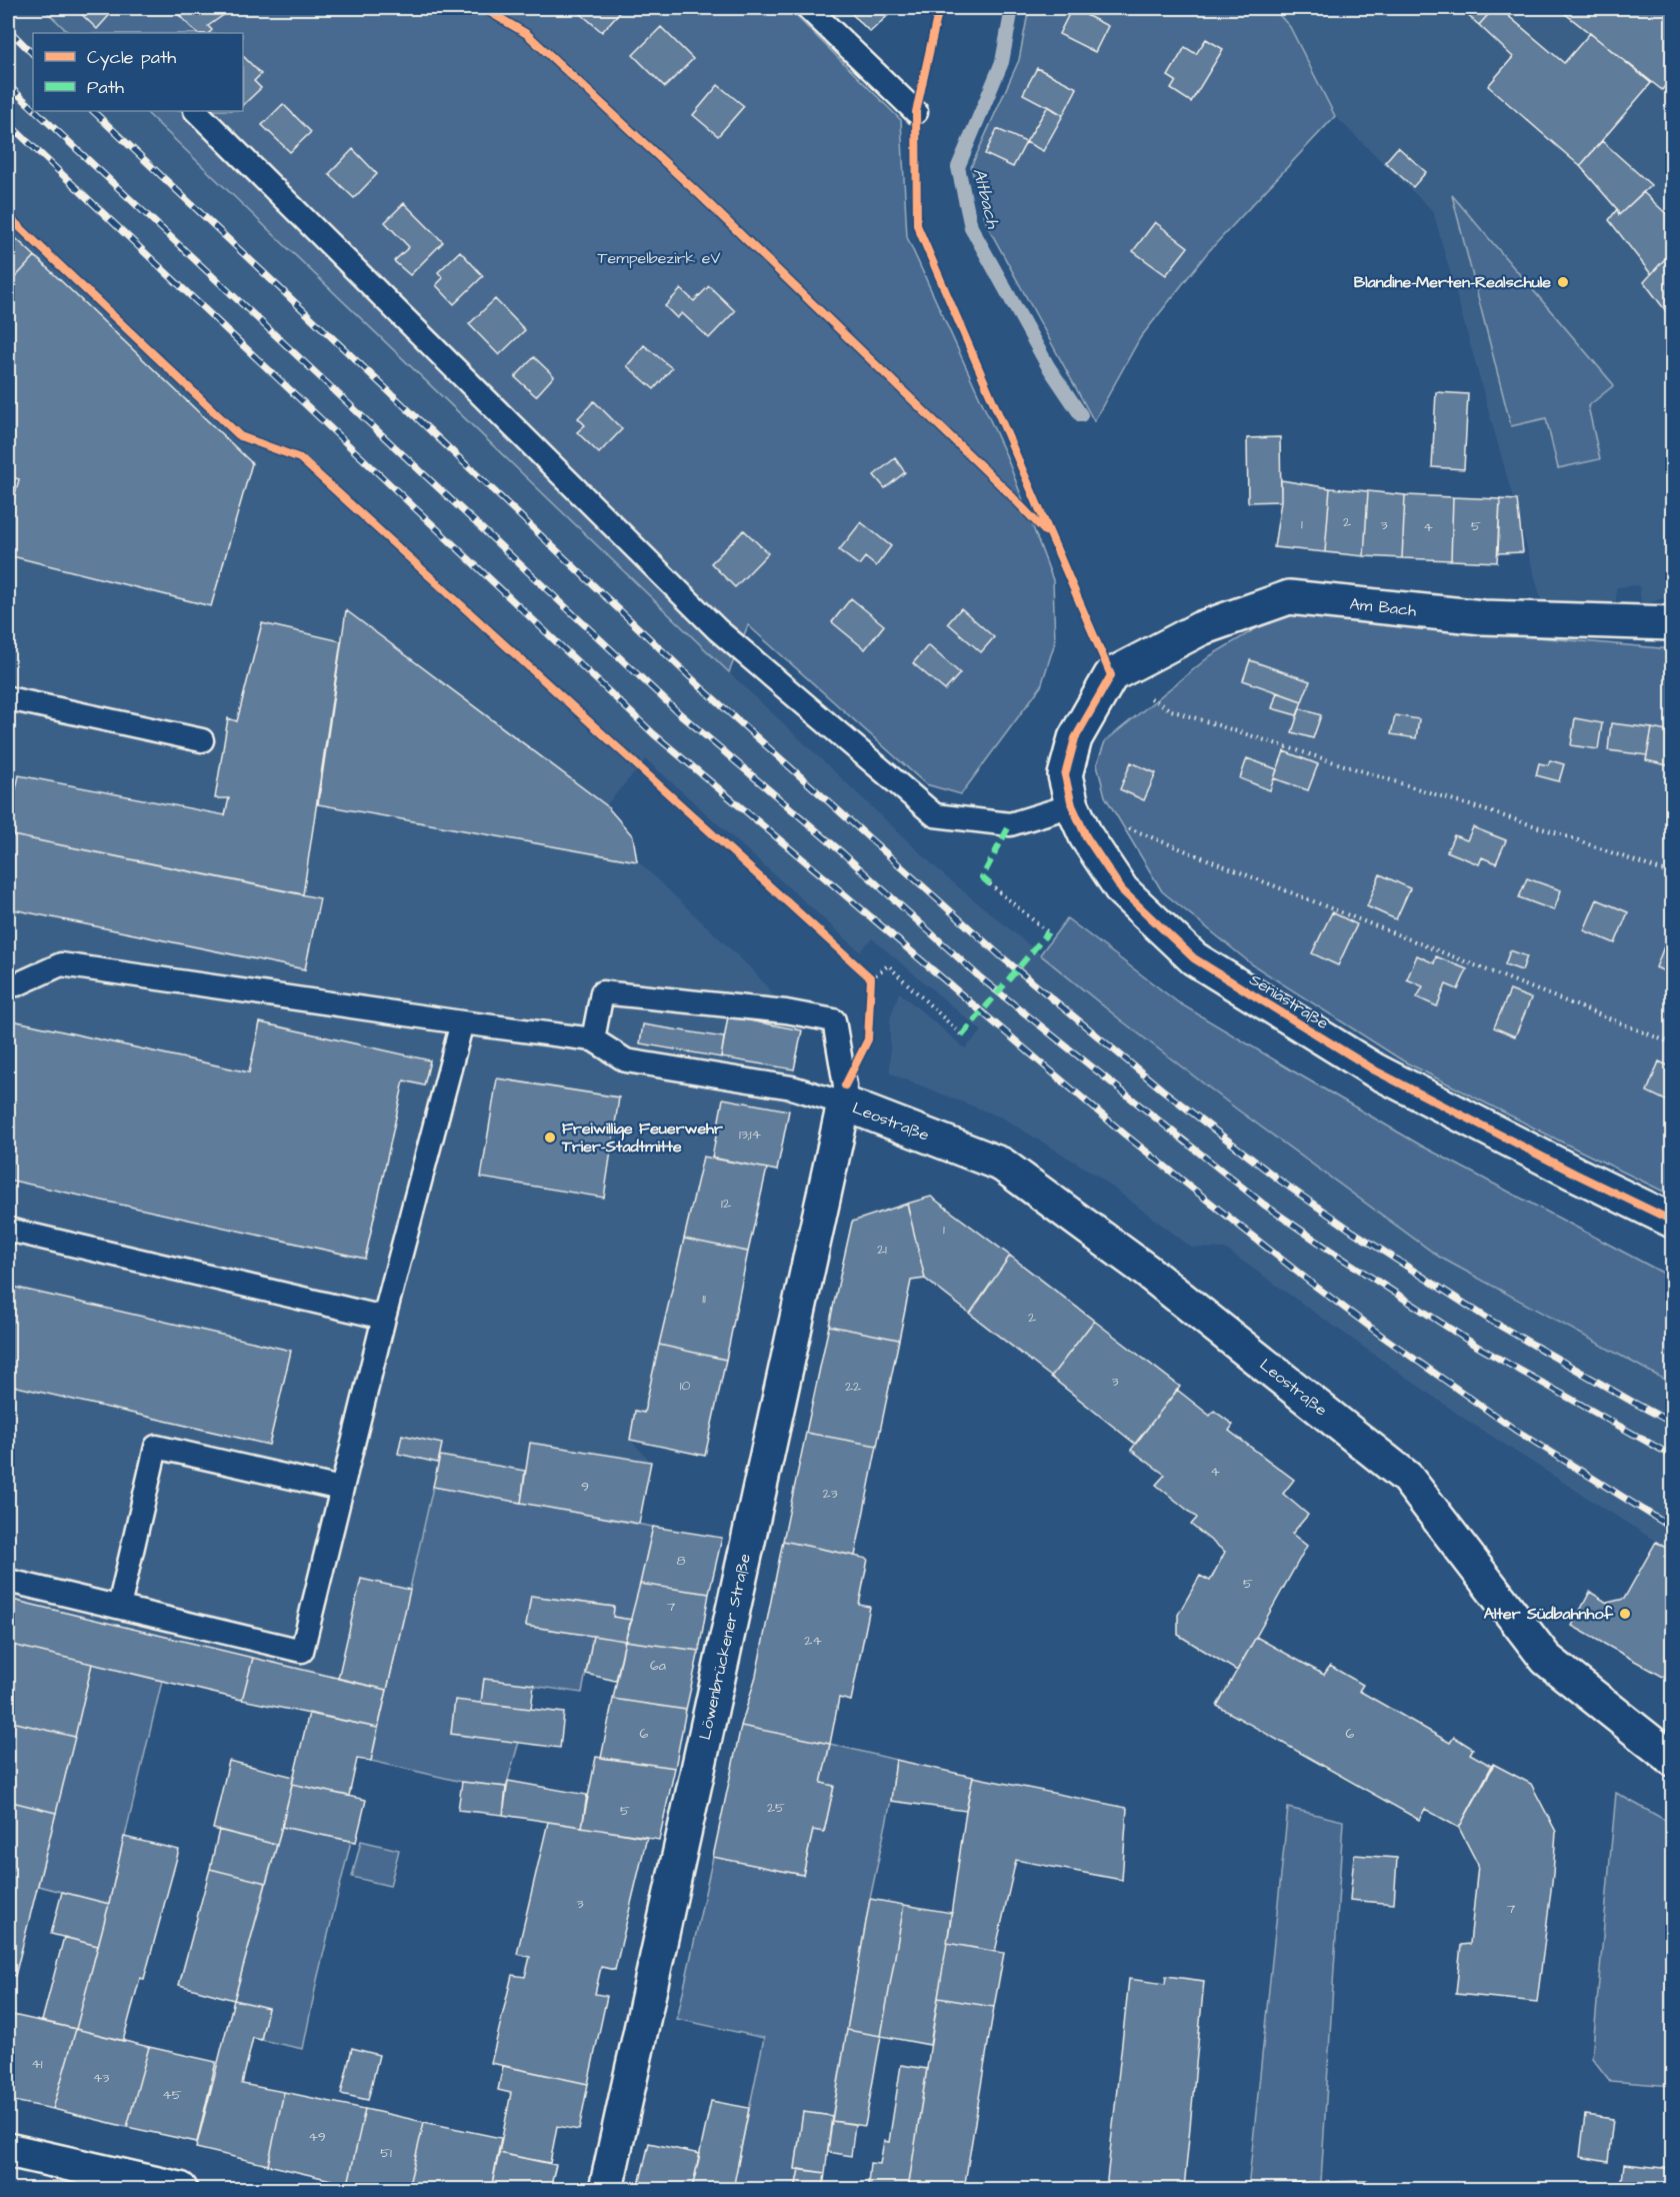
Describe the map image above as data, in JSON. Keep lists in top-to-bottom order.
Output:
{
  "streets": {
    "street": [
      "Am Bach",
      "Seniastraße",
      "Leostraße",
      "Löwenbrückener Straße"
    ]
  },
  "crossings": [
    ["Am Bach", "Seniastraße"],
    ["Leostraße", "Löwenbrückener Straße"]
  ],
  "water": ["Altbach"],
  "parks": ["Tempelbezirk eV"],
  "places": ["Blandine-Merten-Realschule", "Freiwillige Feuerwehr Trier-Stadtmitte", "Alter Südbahnhof"],
  "house_numbers": [
    "2",
    "1",
    "3",
    "5",
    "4",
    "13;14",
    "12",
    "1",
    "21",
    "11",
    "2",
    "3",
    "10",
    "22",
    "4",
    "9",
    "23",
    "8",
    "5",
    "7",
    "24",
    "6a",
    "6",
    "6",
    "25",
    "5",
    "3",
    "7",
    "41",
    "43",
    "45",
    "49",
    "51"
  ],
  "legend": ["Cycle path", "Path"]
}
